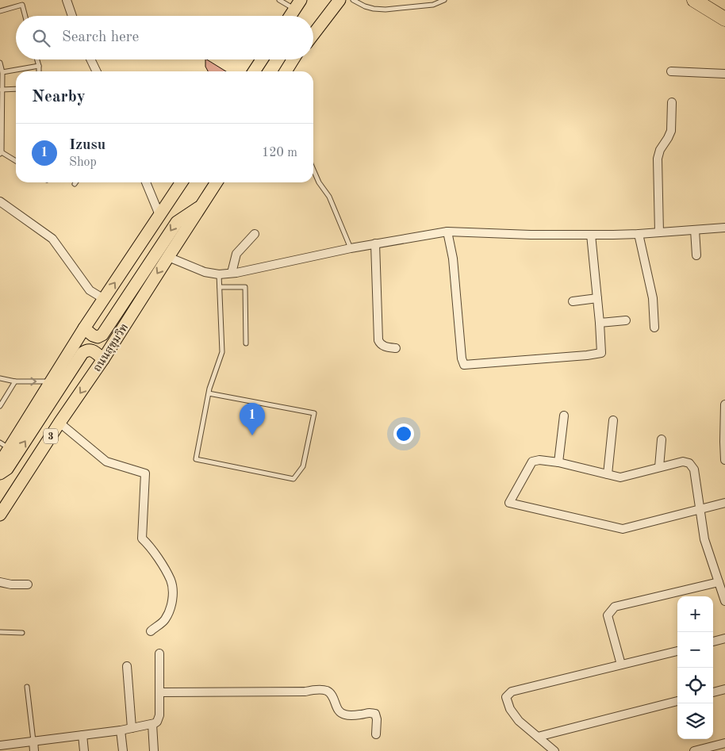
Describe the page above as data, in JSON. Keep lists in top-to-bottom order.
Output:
{
  "streets": {
    "main road": ["ถนนสุขุมวิท", "3"]
  },
  "page": {
    "search": "Search here",
    "heading": "Nearby",
    "list": [
      {
        "mark": "1",
        "name": "Izusu",
        "note": "Shop",
        "value": "120 m"
      }
    ],
    "pins": "1",
    "map_buttons": ["+", "−"]
  }
}
